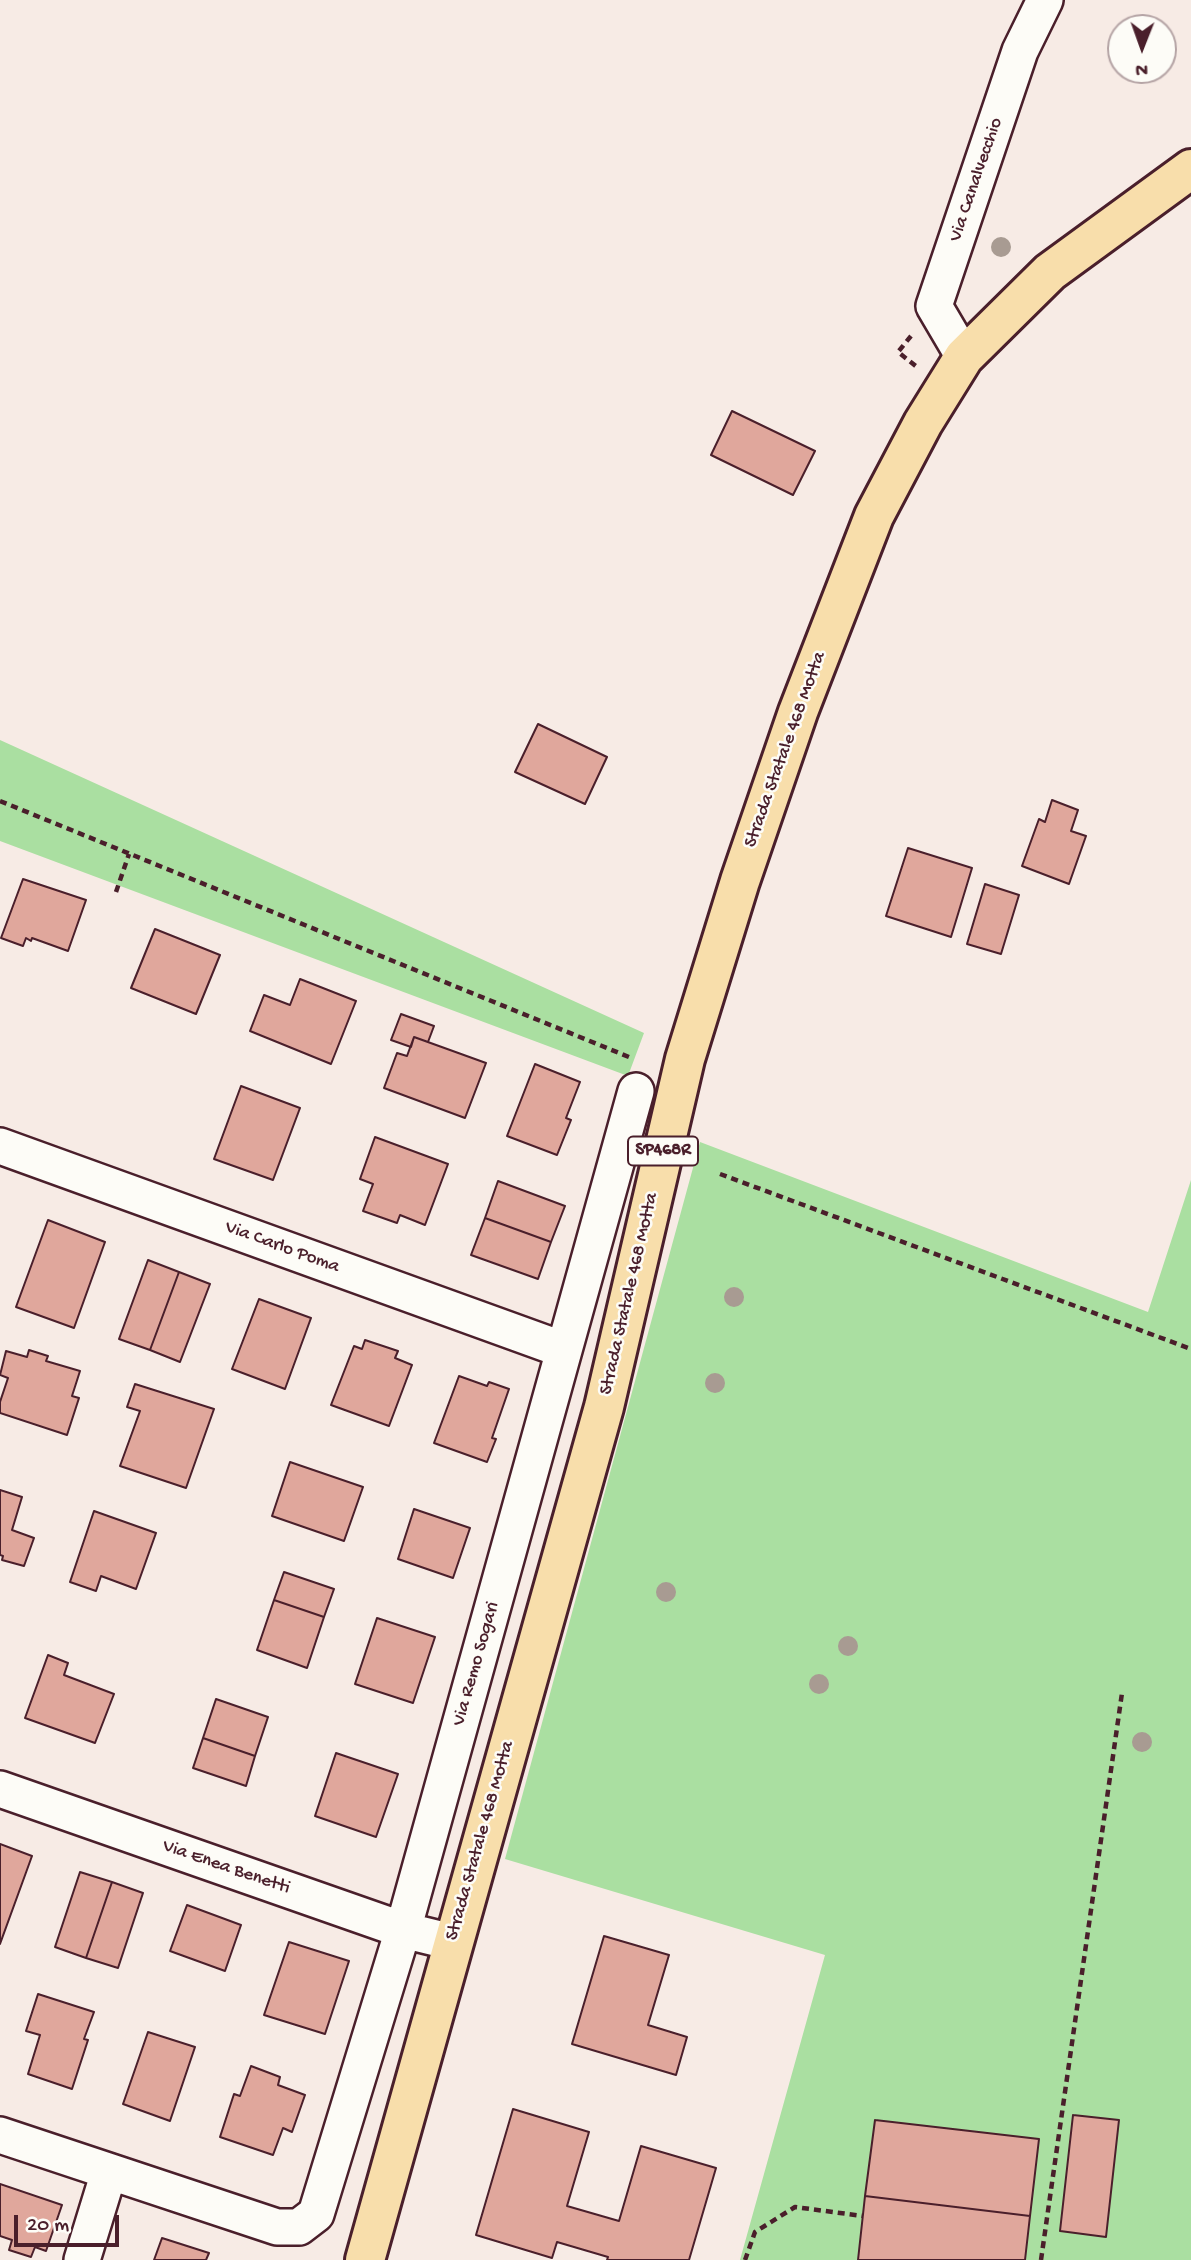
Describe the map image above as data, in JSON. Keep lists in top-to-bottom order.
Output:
{
  "streets": {
    "main road": ["Strada Statale 468 Motta", "SP468R"],
    "street": [
      "Via Canalvecchio",
      "Via Carlo Poma",
      "Via Remo Sogari",
      "Via Enea Benetti"
    ]
  },
  "crossings": [
    ["Via Canalvecchio", "Strada Statale 468 Motta"],
    ["Strada Statale 468 Motta", "Via Enea Benetti"],
    ["Via Carlo Poma", "Via Remo Sogari"],
    ["Via Remo Sogari", "Via Enea Benetti"]
  ],
  "scale_bar": "20 m",
  "north": "bottom"
}
